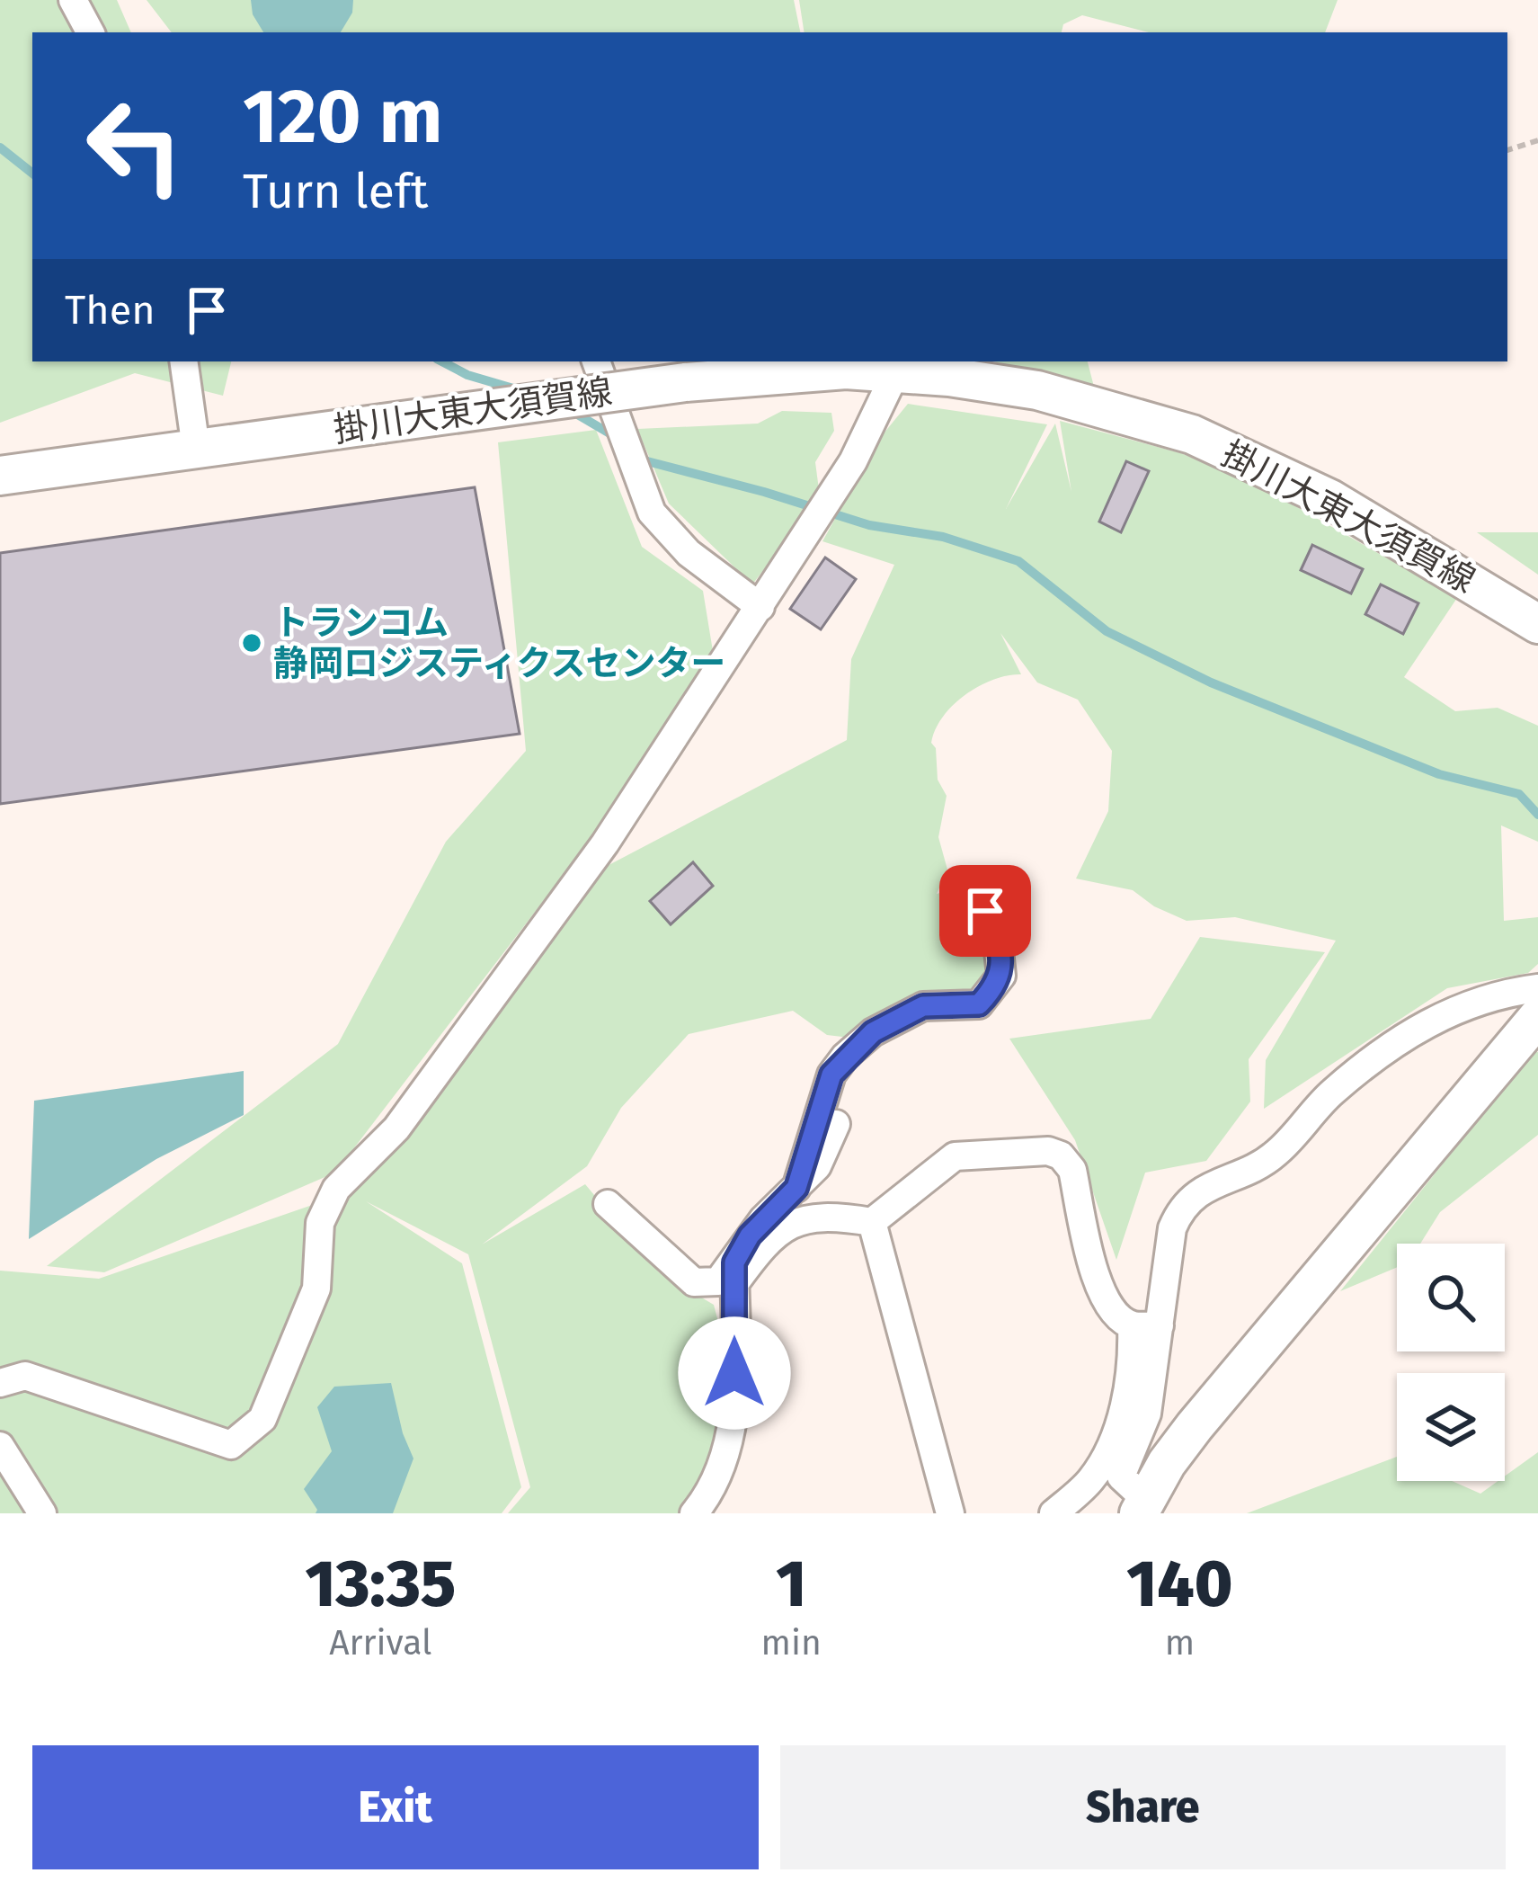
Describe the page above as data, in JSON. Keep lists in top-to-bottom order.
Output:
{
  "streets": {
    "main road": ["掛川大東大須賀線"]
  },
  "places": ["トランコム 静岡ロジスティクスセンター"],
  "page": {
    "turn": ["120 m", "Turn left"],
    "then": "Then",
    "eta": [
      "13:35",
      "Arrival",
      "1",
      "min",
      "140",
      "m"
    ],
    "buttons": ["Exit", "Share"]
  }
}
